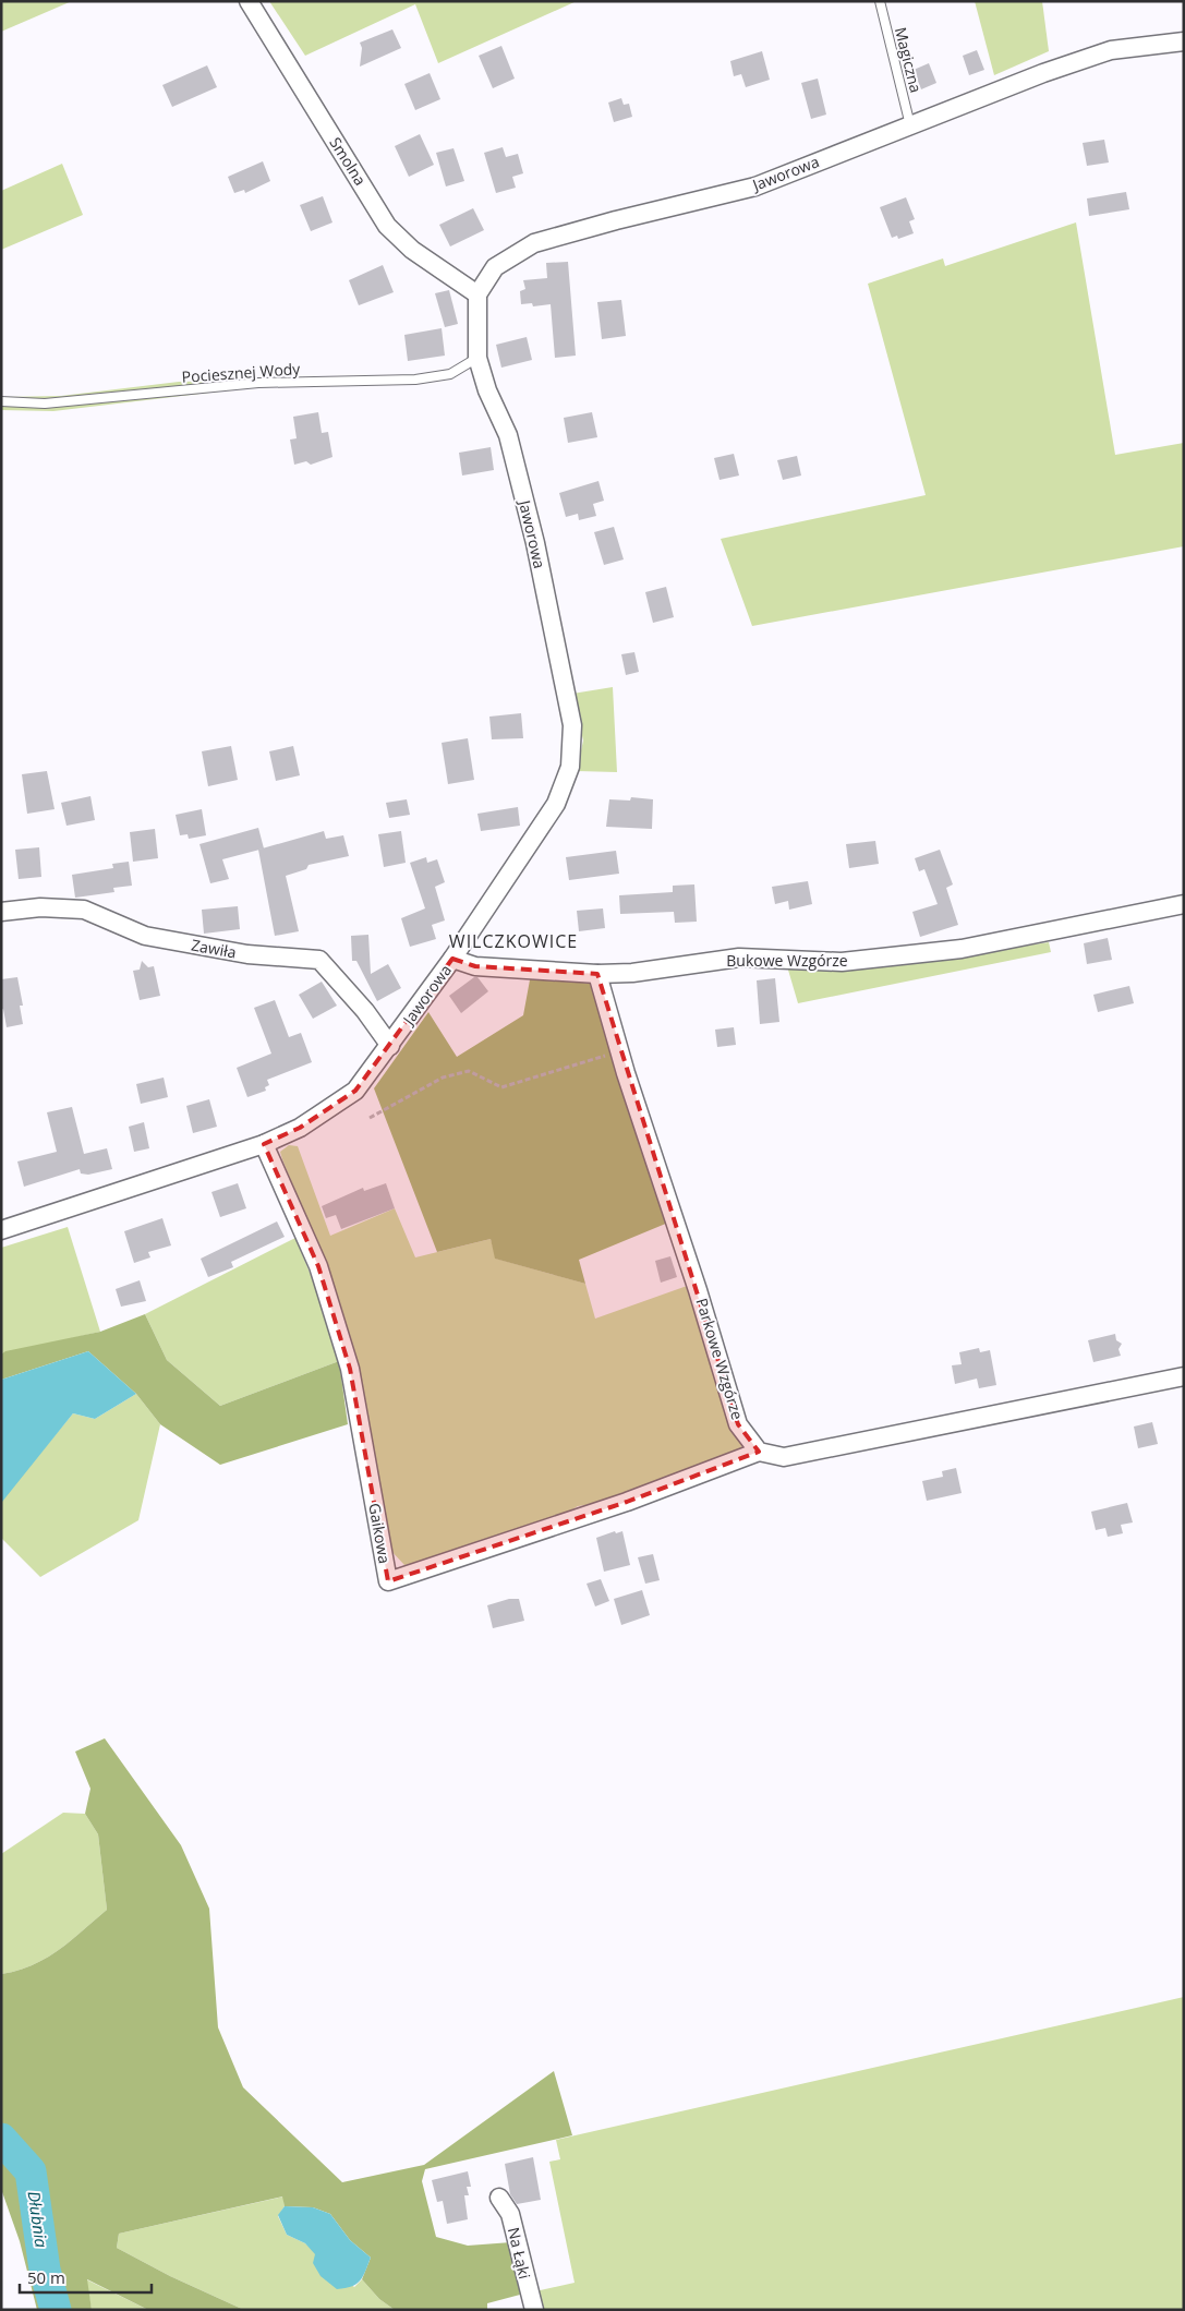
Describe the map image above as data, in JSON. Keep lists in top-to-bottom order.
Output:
{
  "streets": {
    "street": [
      "Smolna",
      "Jaworowa",
      "Zawiła",
      "Bukowe Wzgórze",
      "Parkowe Wzgórze",
      "Gaikowa",
      "Na Łąki"
    ],
    "lane": ["Magiczna", "Pociesznej Wody"]
  },
  "crossings": [
    ["Magiczna", "Jaworowa"],
    ["Smolna", "Jaworowa"],
    ["Jaworowa", "Pociesznej Wody"],
    ["Jaworowa", "Zawiła"],
    ["Jaworowa", "Bukowe Wzgórze"],
    ["Jaworowa", "Gaikowa"],
    ["Bukowe Wzgórze", "Parkowe Wzgórze"],
    ["Parkowe Wzgórze", "Gaikowa"]
  ],
  "districts": ["WILCZKOWICE"],
  "water": ["Dłubnia"],
  "scale_bar": "50 m"
}
